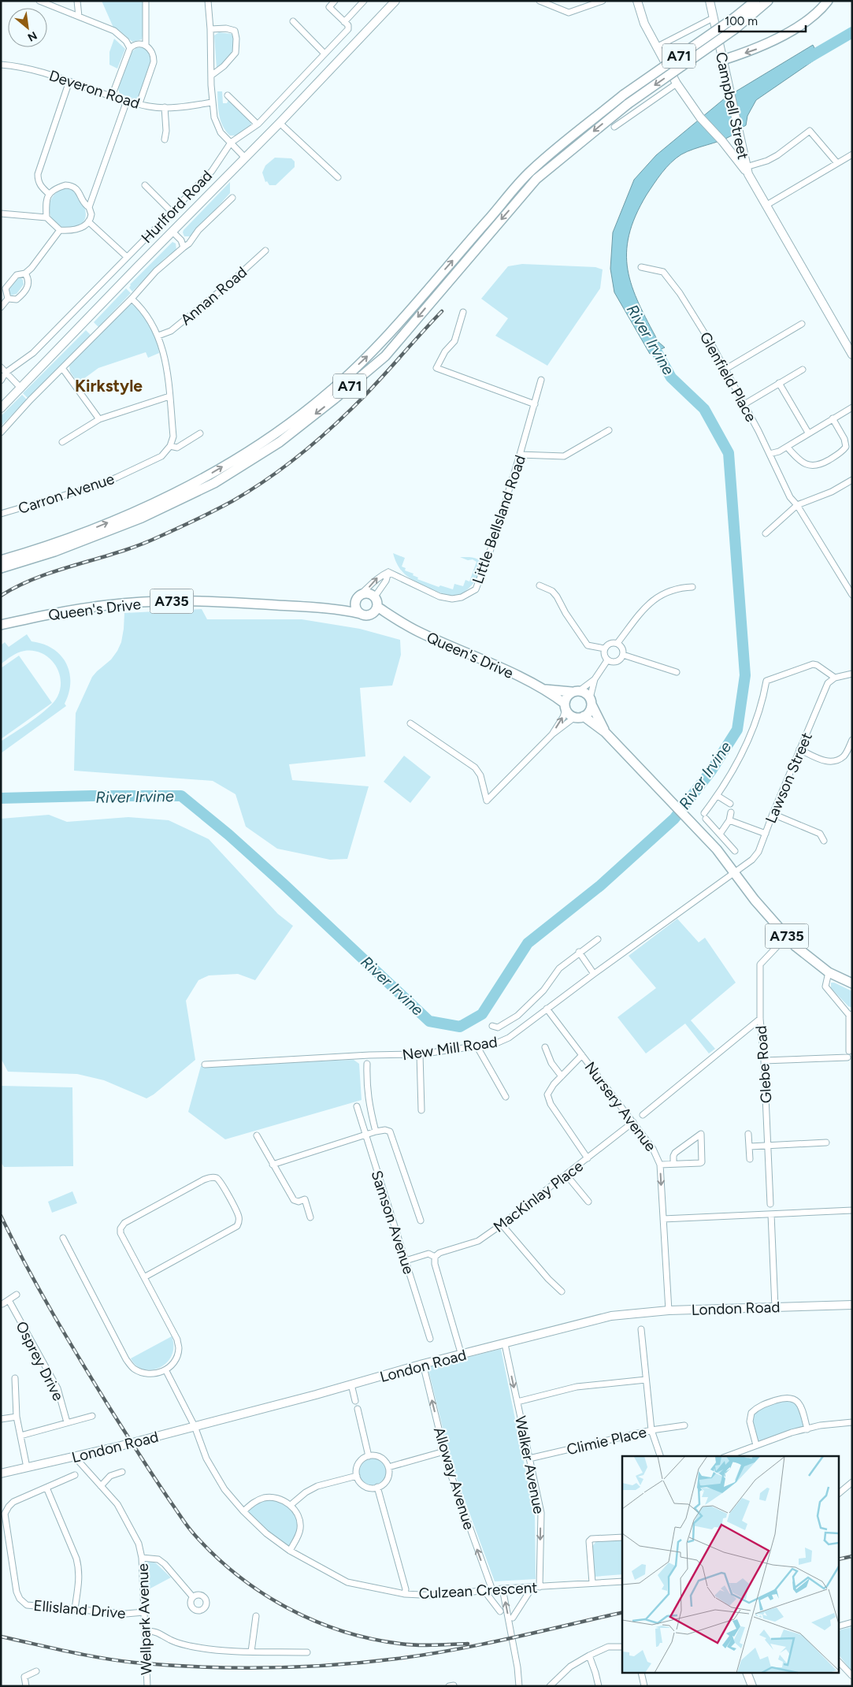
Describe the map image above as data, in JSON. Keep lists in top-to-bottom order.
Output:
{
  "streets": {
    "main road": [
      "A71",
      "Campbell Street",
      "Hurlford Road",
      "A735",
      "Queen's Drive",
      "London Road"
    ],
    "street": [
      "Deveron Road",
      "Annan Road",
      "Glenfield Place",
      "Carron Avenue",
      "Little Bellsland Road",
      "Lawson Street",
      "New Mill Road",
      "Glebe Road",
      "Nursery Avenue",
      "MacKinlay Place",
      "Samson Avenue",
      "Osprey Drive",
      "Climie Place",
      "Walker Avenue",
      "Alloway Avenue",
      "Culzean Crescent",
      "Ellisland Drive",
      "Wellpark Avenue"
    ]
  },
  "crossings": [
    ["A735", "Queen's Drive"],
    ["A735", "Lawson Street"],
    ["A735", "New Mill Road"],
    ["A735", "Glebe Road"],
    ["Lawson Street", "New Mill Road"],
    ["New Mill Road", "Nursery Avenue"],
    ["Nursery Avenue", "MacKinlay Place"],
    ["Nursery Avenue", "London Road"],
    ["MacKinlay Place", "Samson Avenue"],
    ["Samson Avenue", "London Road"],
    ["London Road", "Walker Avenue"],
    ["London Road", "Alloway Avenue"],
    ["London Road", "Culzean Crescent"],
    ["London Road", "Wellpark Avenue"],
    ["Climie Place", "Walker Avenue"],
    ["Walker Avenue", "Culzean Crescent"],
    ["Alloway Avenue", "Culzean Crescent"],
    ["Ellisland Drive", "Wellpark Avenue"]
  ],
  "one_way": ["Walker Avenue", "Alloway Avenue"],
  "districts": ["Kirkstyle"],
  "water": ["River Irvine"],
  "scale_bar": "100 m",
  "north": "bottom right"
}
